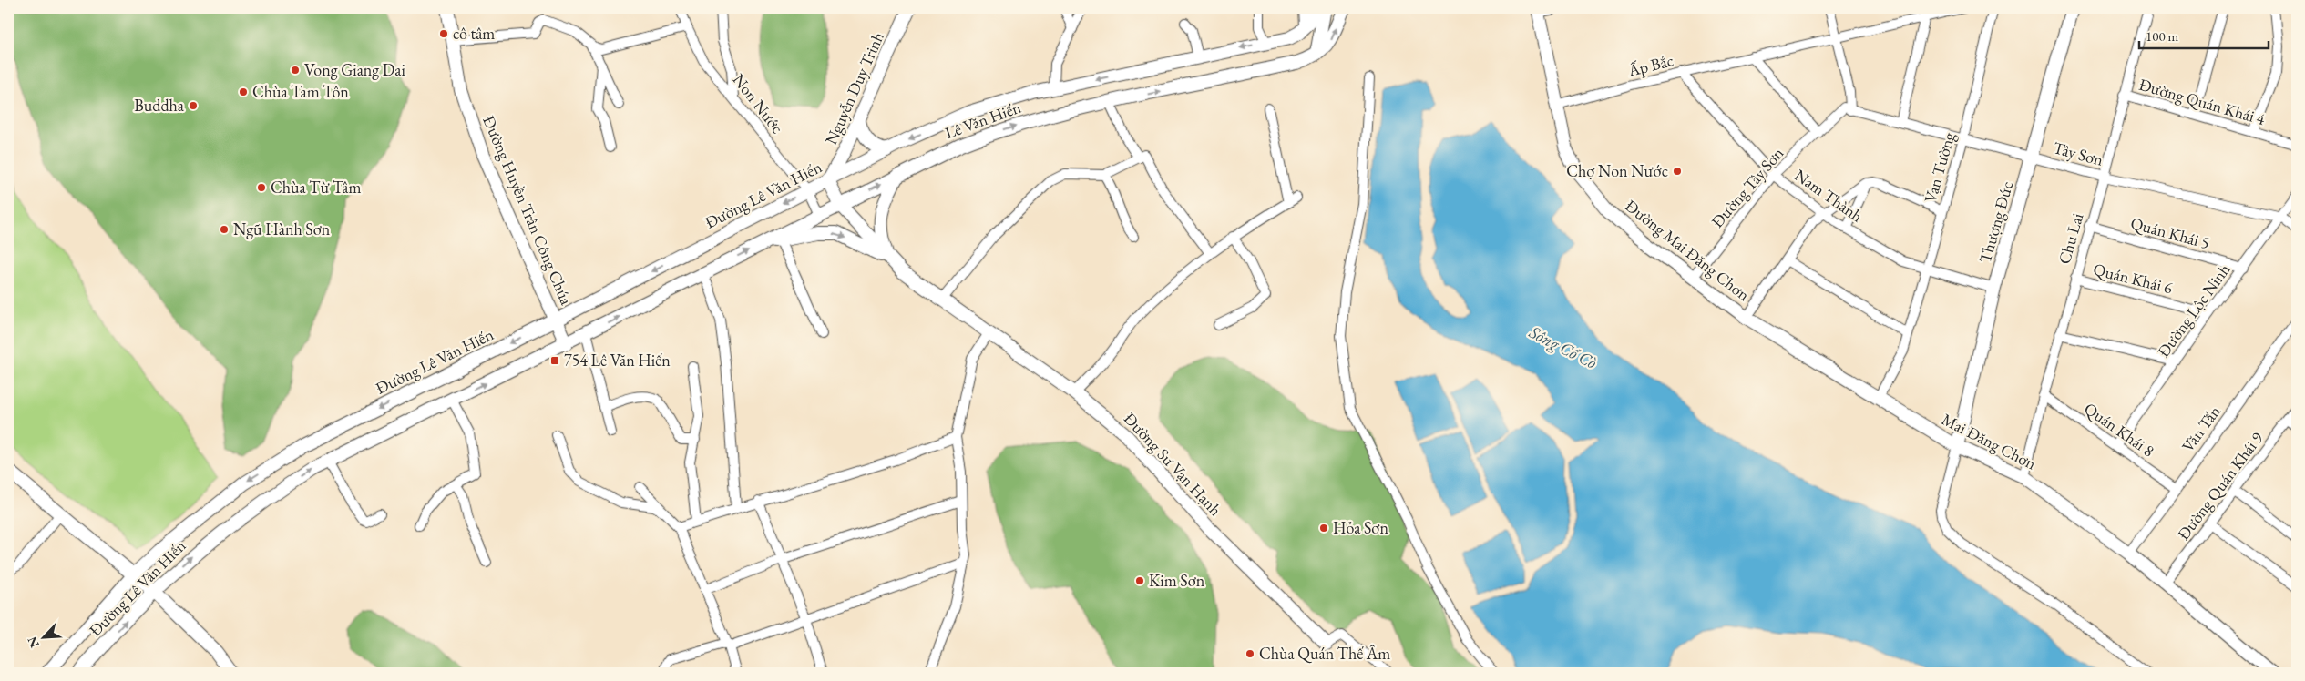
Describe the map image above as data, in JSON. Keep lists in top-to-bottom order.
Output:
{
  "streets": {
    "main road": [
      "Nguyễn Duy Trinh",
      "Lê Văn Hiến",
      "Đường Lê Văn Hiến",
      "Đường Huyền Trân Công Chúa",
      "Thượng Đức",
      "Đường Mai Đăng Chơn",
      "Mai Đăng Chơn",
      "Đường Sư Vạn Hạnh"
    ],
    "street": [
      "Ấp Bắc",
      "Đường Quán Khái 4",
      "Non Nước",
      "Tây Sơn",
      "Vạn Tường",
      "Đường Tây Sơn",
      "Nam Thành",
      "Quán Khái 5",
      "Chu Lai",
      "Quán Khái 6",
      "Đường Lộc Ninh",
      "Văn Tấn",
      "Quán Khái 8",
      "Đường Quán Khái 9"
    ]
  },
  "crossings": [
    ["Ấp Bắc", "Nam Thành"],
    ["Ấp Bắc", "Đường Mai Đăng Chơn"],
    ["Nguyễn Duy Trinh", "Đường Lê Văn Hiến"],
    ["Nguyễn Duy Trinh", "Đường Sư Vạn Hạnh"],
    ["Đường Quán Khái 4", "Chu Lai"],
    ["Non Nước", "Lê Văn Hiến"],
    ["Non Nước", "Đường Lê Văn Hiến"],
    ["Lê Văn Hiến", "Đường Lê Văn Hiến"],
    ["Lê Văn Hiến", "Đường Sư Vạn Hạnh"],
    ["Tây Sơn", "Vạn Tường"],
    ["Tây Sơn", "Đường Tây Sơn"],
    ["Tây Sơn", "Thượng Đức"],
    ["Tây Sơn", "Chu Lai"],
    ["Tây Sơn", "Đường Lộc Ninh"],
    ["Vạn Tường", "Nam Thành"],
    ["Vạn Tường", "Mai Đăng Chơn"],
    ["Đường Tây Sơn", "Nam Thành"],
    ["Đường Tây Sơn", "Đường Mai Đăng Chơn"],
    ["Đường Lê Văn Hiến", "Đường Huyền Trân Công Chúa"],
    ["Đường Lê Văn Hiến", "Đường Sư Vạn Hạnh"],
    ["Nam Thành", "Thượng Đức"],
    ["Thượng Đức", "Mai Đăng Chơn"],
    ["Quán Khái 5", "Chu Lai"],
    ["Quán Khái 5", "Đường Lộc Ninh"],
    ["Chu Lai", "Quán Khái 6"],
    ["Chu Lai", "Quán Khái 8"],
    ["Chu Lai", "Mai Đăng Chơn"],
    ["Đường Mai Đăng Chơn", "Mai Đăng Chơn"],
    ["Quán Khái 6", "Đường Lộc Ninh"],
    ["Đường Lộc Ninh", "Quán Khái 8"],
    ["Văn Tấn", "Quán Khái 8"],
    ["Văn Tấn", "Mai Đăng Chơn"],
    ["Mai Đăng Chơn", "Đường Quán Khái 9"]
  ],
  "water": ["Sông Cổ Cò"],
  "places": {
    "other": [
      "cô tâm",
      "Vong Giang Dai",
      "Chùa Tam Tôn",
      "Buddha",
      "Chợ Non Nước",
      "Chùa Từ Tâm",
      "Ngũ Hành Sơn",
      "Hỏa Sơn",
      "Kim Sơn",
      "Chùa Quán Thế Âm"
    ],
    "transit": ["754 Lê Văn Hiến"]
  },
  "scale_bar": "100 m",
  "north": "bottom left"
}
